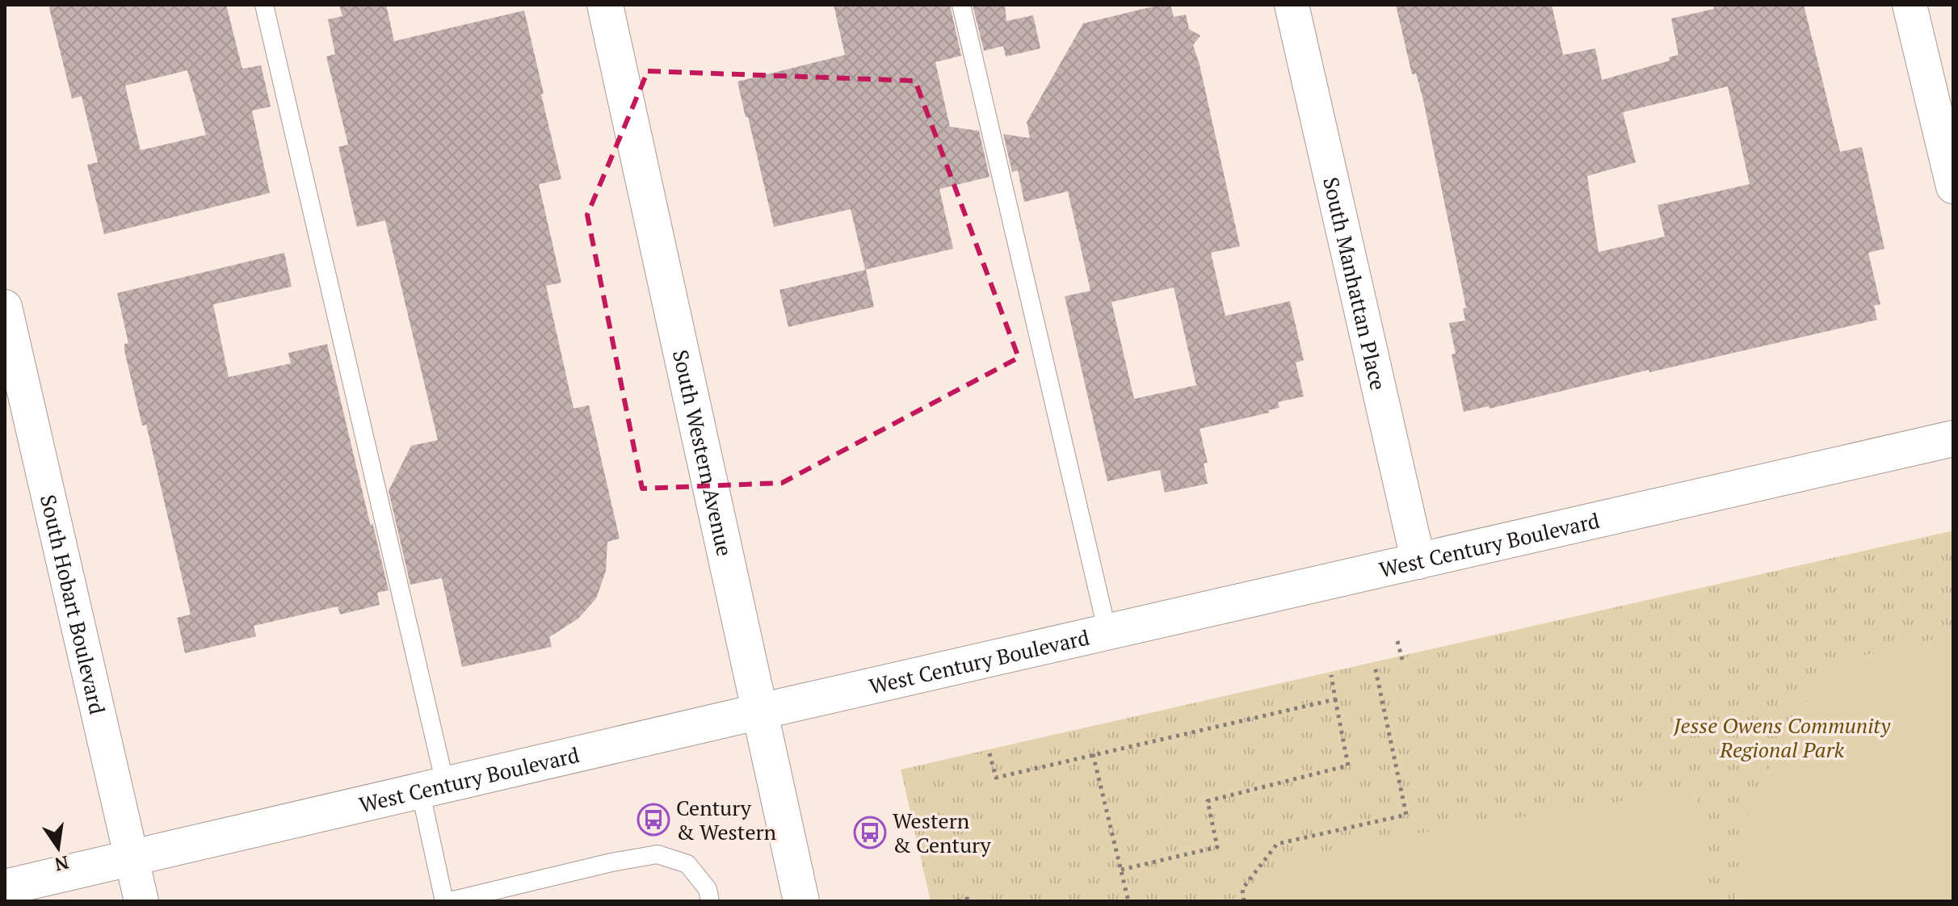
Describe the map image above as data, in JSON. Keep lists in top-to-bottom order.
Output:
{
  "streets": {
    "main road": ["South Western Avenue", "West Century Boulevard"],
    "street": ["South Manhattan Place", "South Hobart Boulevard"]
  },
  "crossings": [
    ["South Manhattan Place", "West Century Boulevard"],
    ["South Western Avenue", "West Century Boulevard"],
    ["West Century Boulevard", "South Hobart Boulevard"]
  ],
  "parks": ["Jesse Owens Community Regional Park"],
  "places": {
    "bus stop": ["Century & Western", "Western & Century"]
  },
  "north": "bottom"
}
